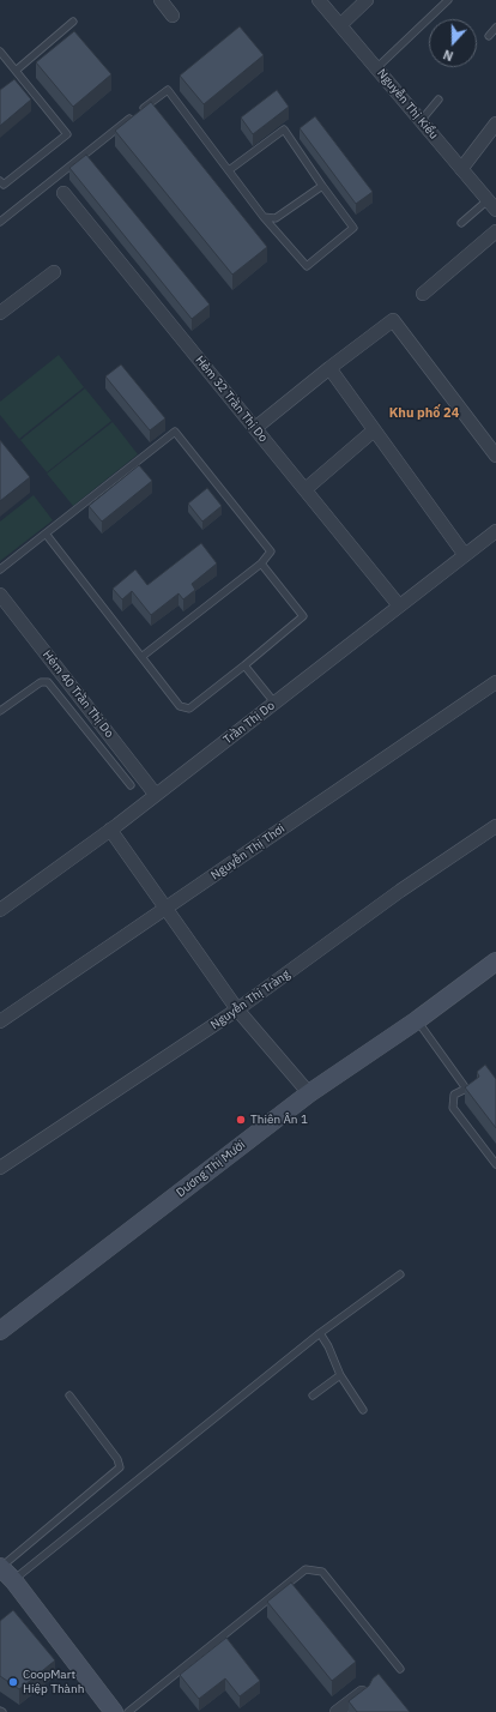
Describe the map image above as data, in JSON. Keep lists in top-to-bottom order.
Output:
{
  "streets": {
    "street": [
      "Nguyễn Thị Kiểu",
      "Hẻm 32 Trần Thị Do",
      "Hẻm 40 Trần Thị Do",
      "Trần Thị Do",
      "Nguyễn Thị Thơi",
      "Nguyễn Thị Tràng",
      "Dương Thị Mười"
    ]
  },
  "crossings": [
    ["Hẻm 32 Trần Thị Do", "Trần Thị Do"],
    ["Hẻm 40 Trần Thị Do", "Trần Thị Do"]
  ],
  "districts": ["Khu phố 24"],
  "places": ["Thiên Ân 1", "CoopMart Hiệp Thành"],
  "north": "bottom"
}
